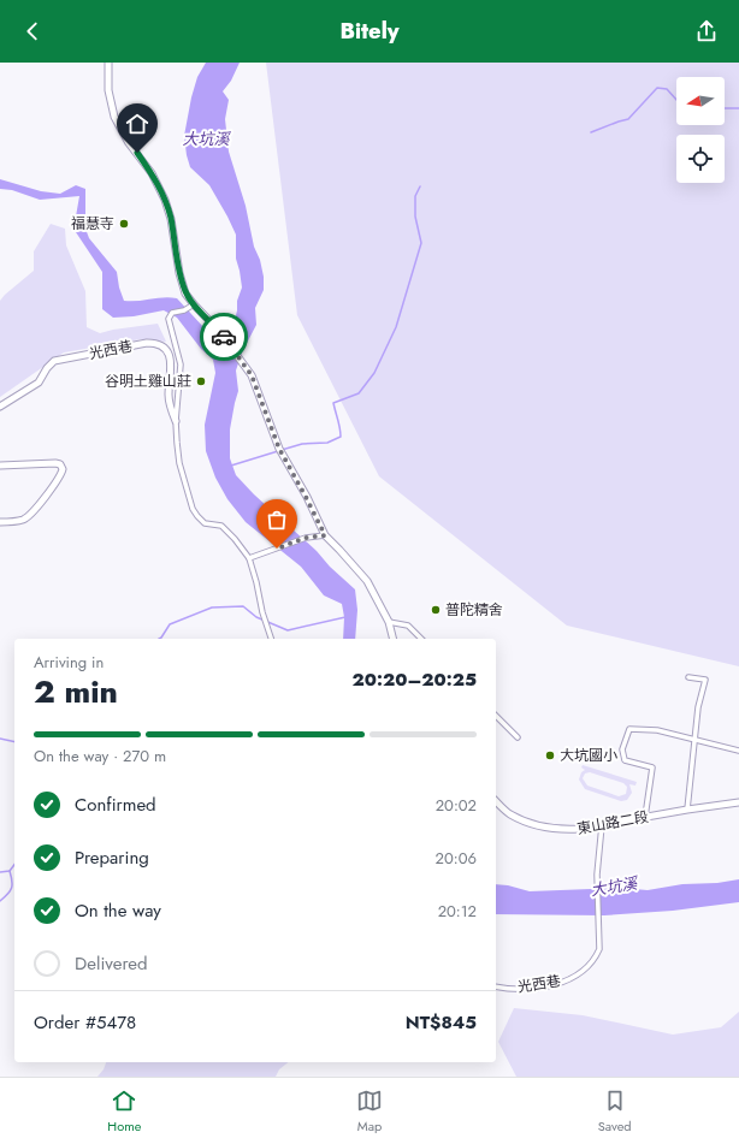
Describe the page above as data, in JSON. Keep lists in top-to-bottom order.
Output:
{
  "streets": {
    "main road": ["光西巷", "東山路二段"]
  },
  "crossings": [
    ["光西巷", "東山路二段"]
  ],
  "water": ["大坑溪"],
  "places": [
    "福慧寺",
    "谷明土雞山莊",
    "普陀精舍",
    "大坑國小"
  ],
  "north": "left",
  "page": {
    "header": "Bitely",
    "heading": ["2 min", "Arriving in", "20:20–20:25"],
    "panel": ["Order #5478", "NT$845"],
    "bar": "On the way · 270 m",
    "list": [
      ["Confirmed", "20:02"],
      ["Preparing", "20:06"],
      ["On the way", "20:12"],
      "Delivered"
    ],
    "tabs": ["Home", "Map", "Saved"]
  }
}
